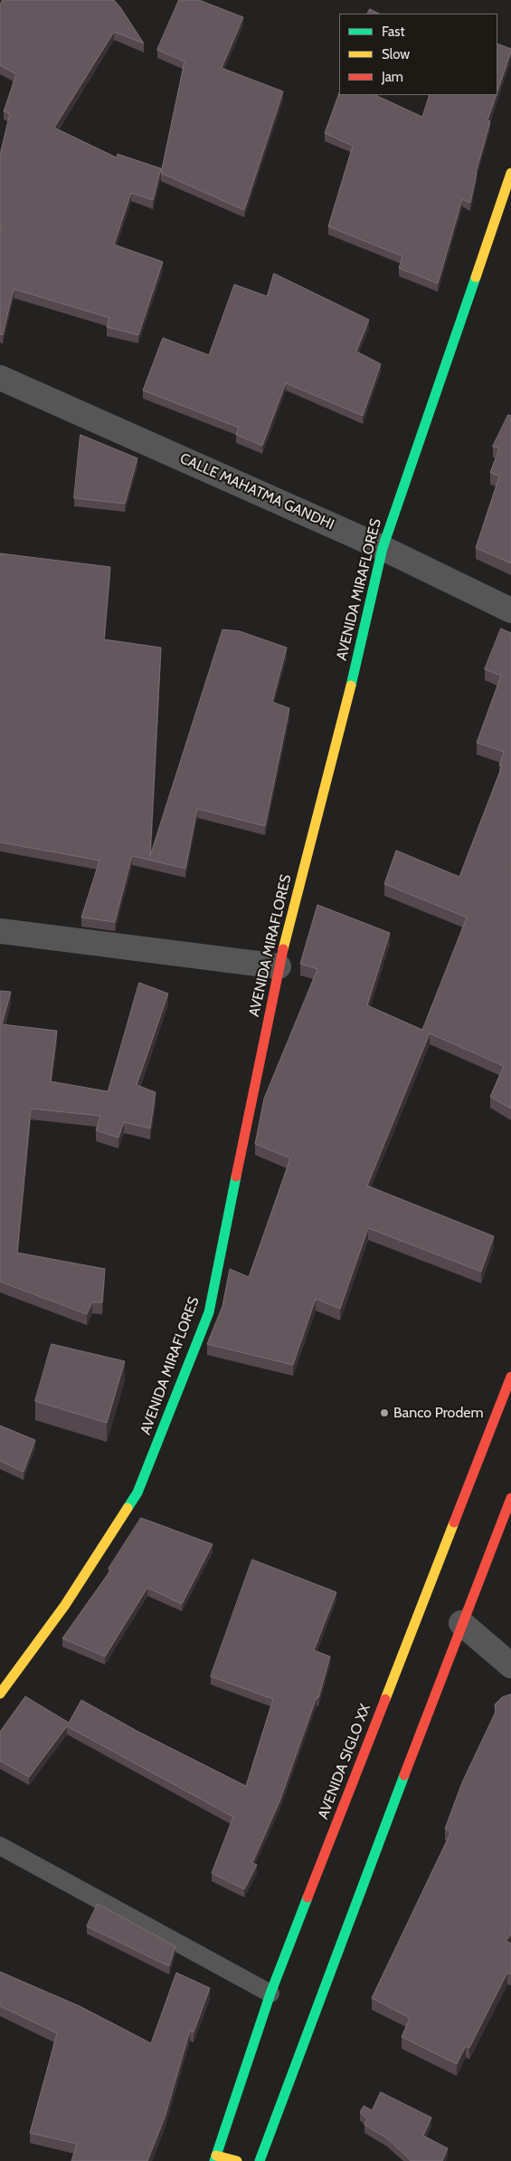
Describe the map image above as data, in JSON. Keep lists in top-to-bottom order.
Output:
{
  "streets": {
    "main road": ["AVENIDA MIRAFLORES", "AVENIDA SIGLO XX"],
    "street": ["CALLE MAHATMA GANDHI"]
  },
  "crossings": [
    ["CALLE MAHATMA GANDHI", "AVENIDA MIRAFLORES"]
  ],
  "places": ["Banco Prodem"],
  "legend": ["Fast", "Slow", "Jam"]
}
